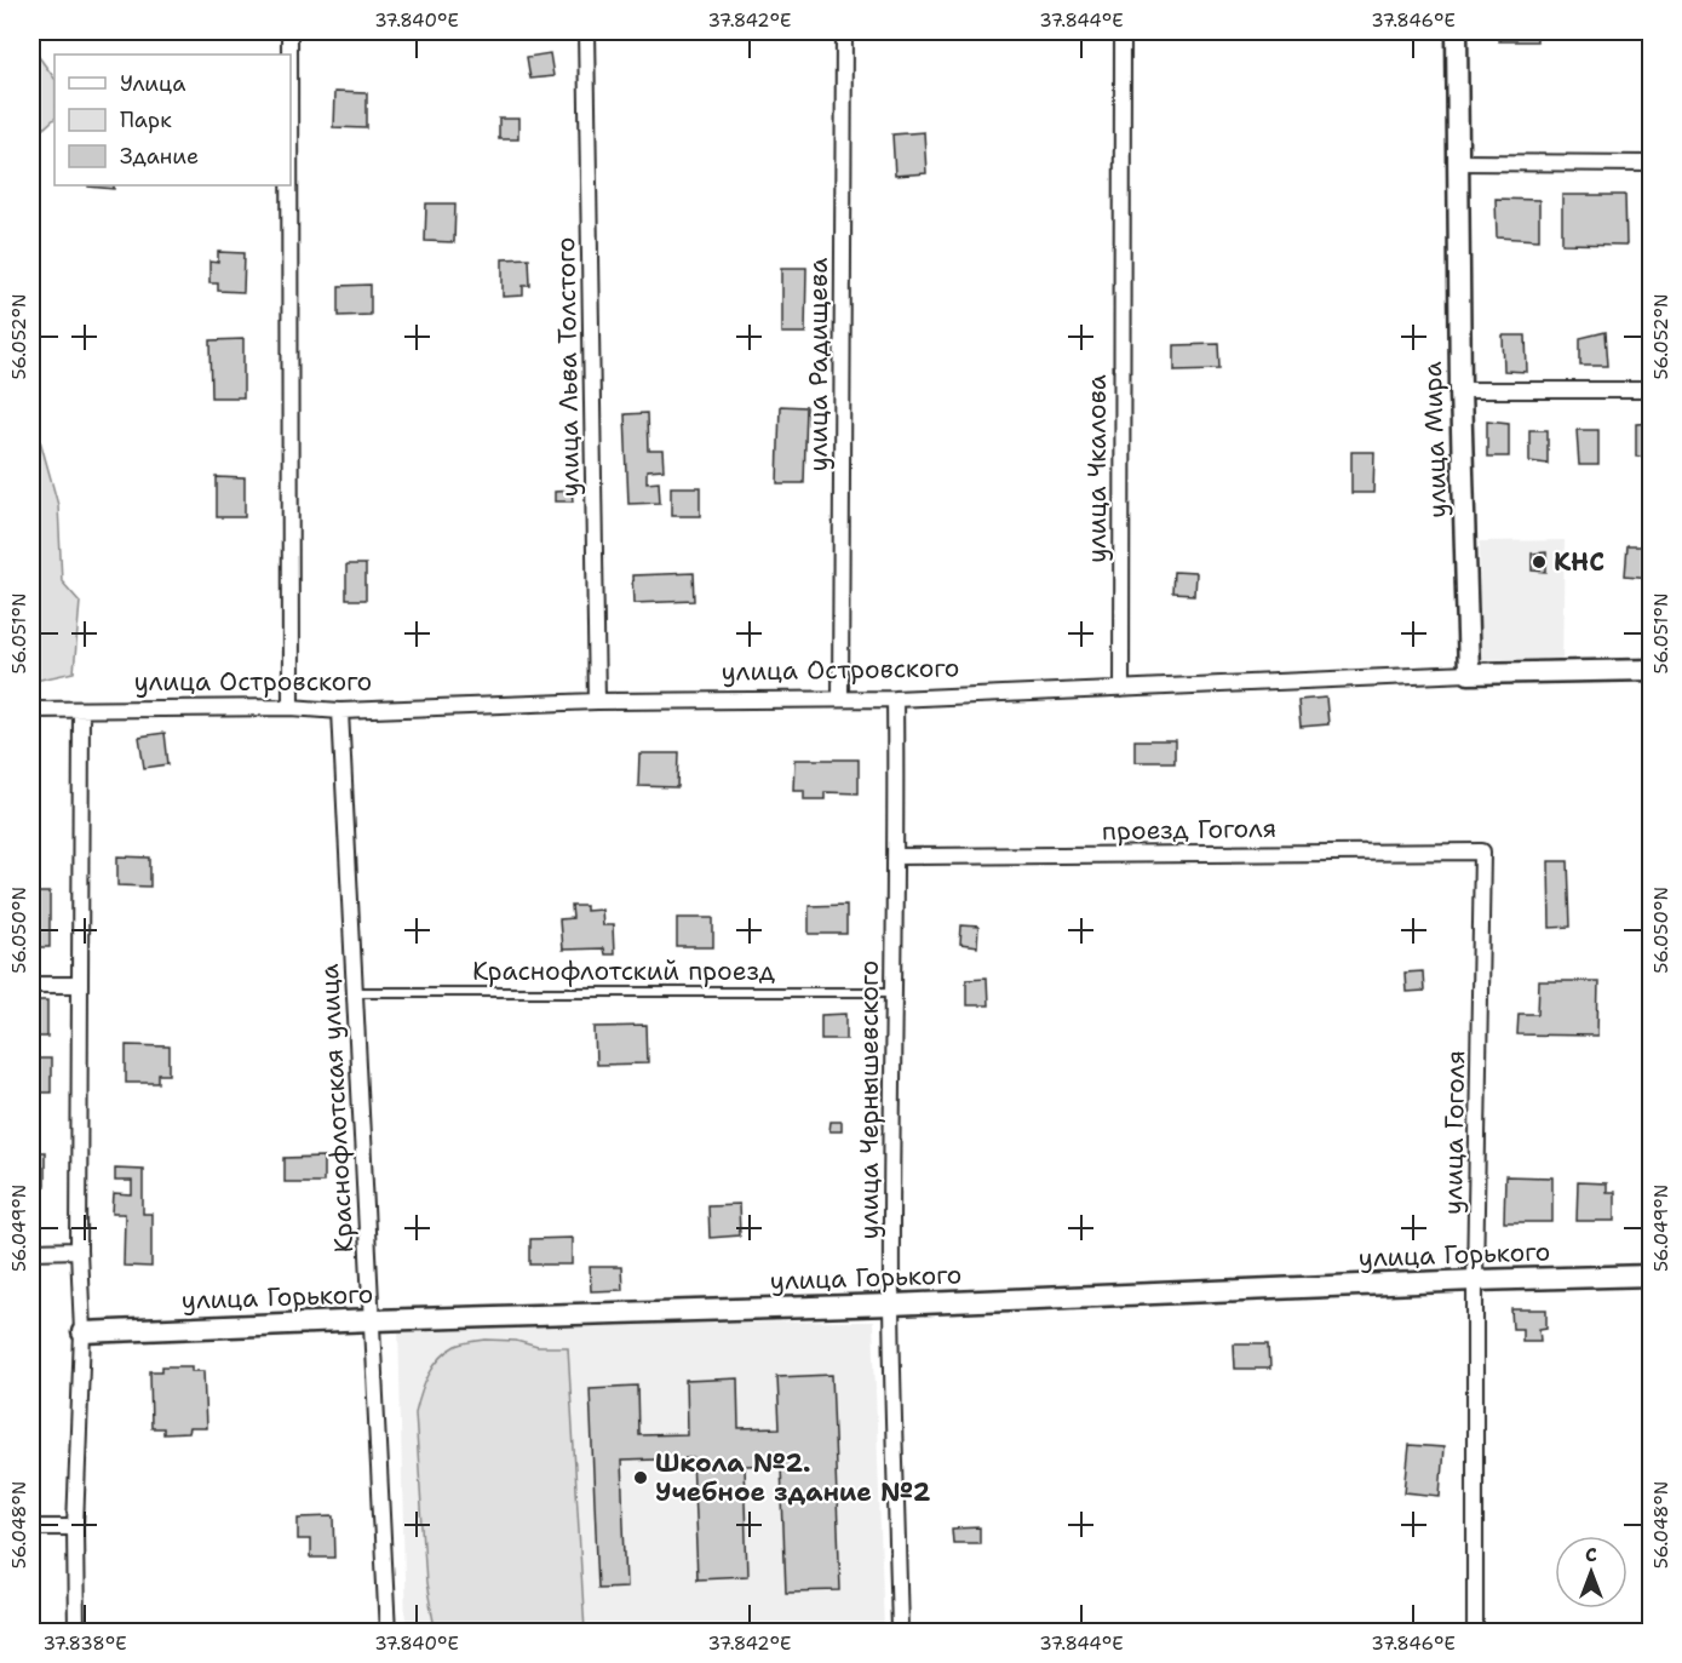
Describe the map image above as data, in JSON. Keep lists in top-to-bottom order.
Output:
{
  "streets": {
    "street": [
      "улица Радищева",
      "улица Льва Толстого",
      "улица Мира",
      "улица Чкалова",
      "улица Островского",
      "проезд Гоголя",
      "улица Чернышевского",
      "Краснофлотская улица",
      "улица Гоголя",
      "улица Горького"
    ],
    "lane": ["Краснофлотский проезд"]
  },
  "crossings": [
    ["улица Радищева", "улица Островского"],
    ["улица Льва Толстого", "улица Островского"],
    ["улица Мира", "улица Островского"],
    ["улица Чкалова", "улица Островского"],
    ["улица Островского", "улица Чернышевского"],
    ["улица Островского", "Краснофлотская улица"],
    ["проезд Гоголя", "улица Чернышевского"],
    ["проезд Гоголя", "улица Гоголя"],
    ["Краснофлотский проезд", "улица Чернышевского"],
    ["Краснофлотский проезд", "Краснофлотская улица"],
    ["улица Чернышевского", "улица Горького"],
    ["Краснофлотская улица", "улица Горького"],
    ["улица Гоголя", "улица Горького"]
  ],
  "places": ["КНС", "Школа №2. Учебное здание №2"],
  "legend": ["Улица", "Парк", "Здание"],
  "north": "top",
  "coordinates": [
    "37.840°E",
    "37.842°E",
    "37.844°E",
    "37.846°E",
    "56.052°N",
    "56.051°N",
    "56.050°N",
    "56.049°N",
    "56.048°N",
    "37.838°E"
  ]
}
